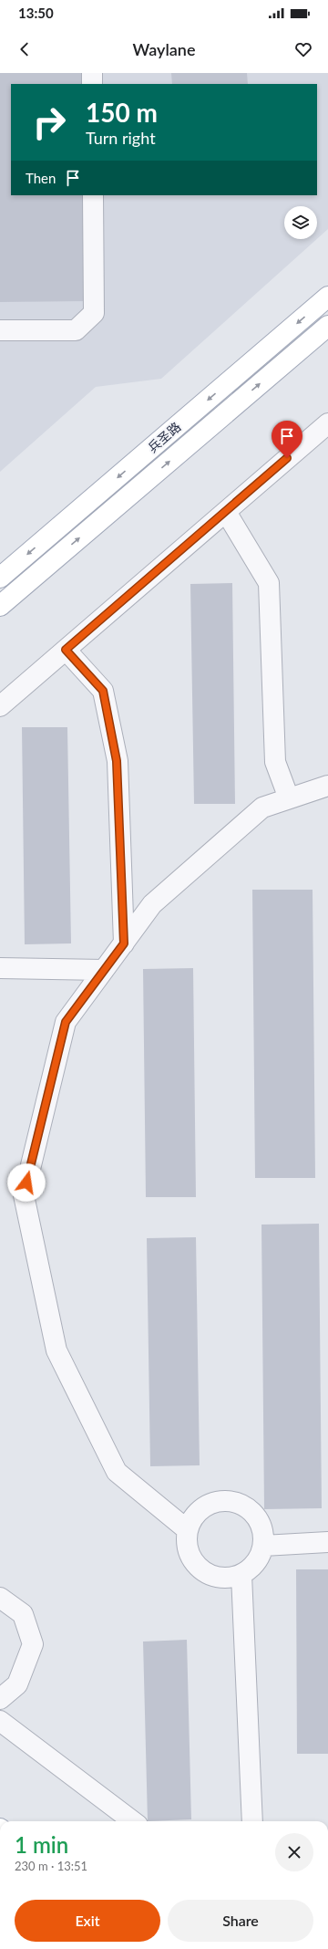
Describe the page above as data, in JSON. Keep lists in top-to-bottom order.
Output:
{
  "streets": {
    "main road": ["兵圣路"]
  },
  "page": {
    "status": "13:50",
    "header": "Waylane",
    "turn": ["150 m", "Turn right"],
    "then": "Then",
    "heading": ["1 min", "230 m · 13:51"],
    "buttons": ["Exit", "Share"]
  }
}
